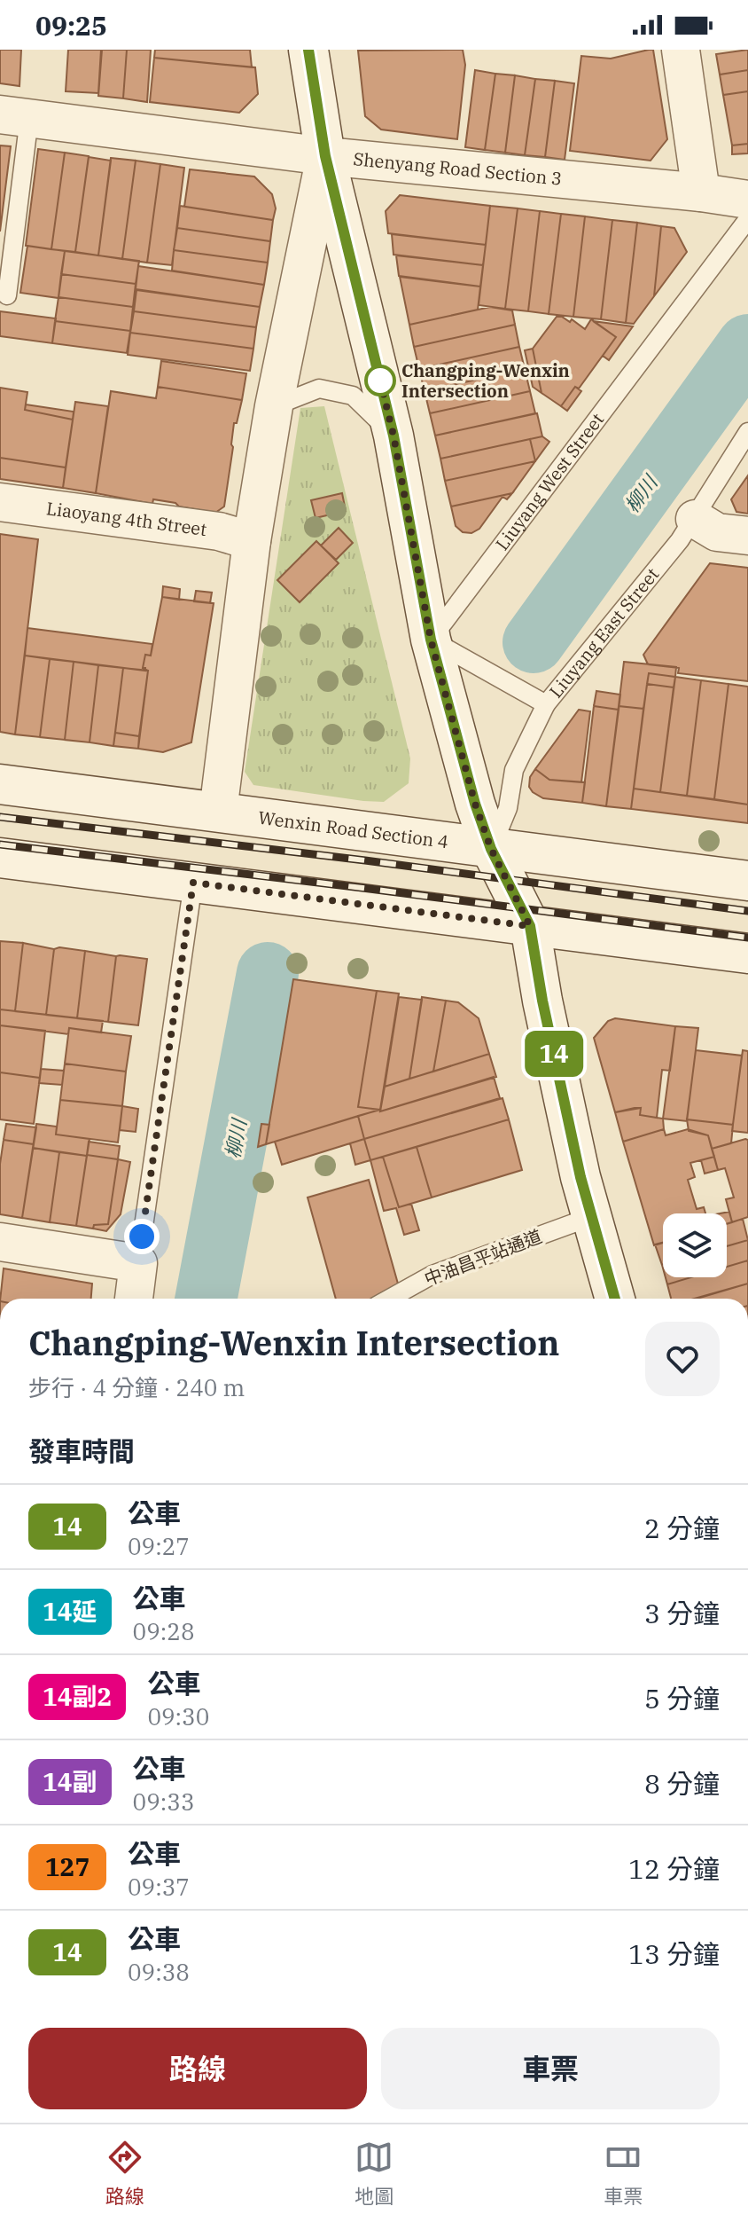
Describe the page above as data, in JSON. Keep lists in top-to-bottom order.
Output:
{
  "streets": {
    "main road": ["Wenxin Road Section 4"],
    "street": ["Shenyang Road Section 3", "Liaoyang 4th Street"],
    "lane": ["Liuyang West Street", "Liuyang East Street", "中油昌平站通道"]
  },
  "crossings": [
    ["Liuyang East Street", "Wenxin Road Section 4"]
  ],
  "water": ["柳川"],
  "places": ["Changping-Wenxin Intersection"],
  "lines": ["bus line 14"],
  "page": {
    "status": "09:25",
    "on_map": "14",
    "heading": [
      ["Changping-Wenxin Intersection", "步行 · 4 分鐘 · 240 m"],
      "發車時間"
    ],
    "list": [
      {
        "mark": "14",
        "name": "公車",
        "note": "09:27",
        "value": "2 分鐘"
      },
      {
        "mark": "14延",
        "name": "公車",
        "note": "09:28",
        "value": "3 分鐘"
      },
      {
        "mark": "14副2",
        "name": "公車",
        "note": "09:30",
        "value": "5 分鐘"
      },
      {
        "mark": "14副",
        "name": "公車",
        "note": "09:33",
        "value": "8 分鐘"
      },
      {
        "mark": "127",
        "name": "公車",
        "note": "09:37",
        "value": "12 分鐘"
      },
      {
        "mark": "14",
        "name": "公車",
        "note": "09:38",
        "value": "13 分鐘"
      }
    ],
    "buttons": ["路線", "車票"],
    "tabs": ["路線", "地圖", "車票"]
  }
}
